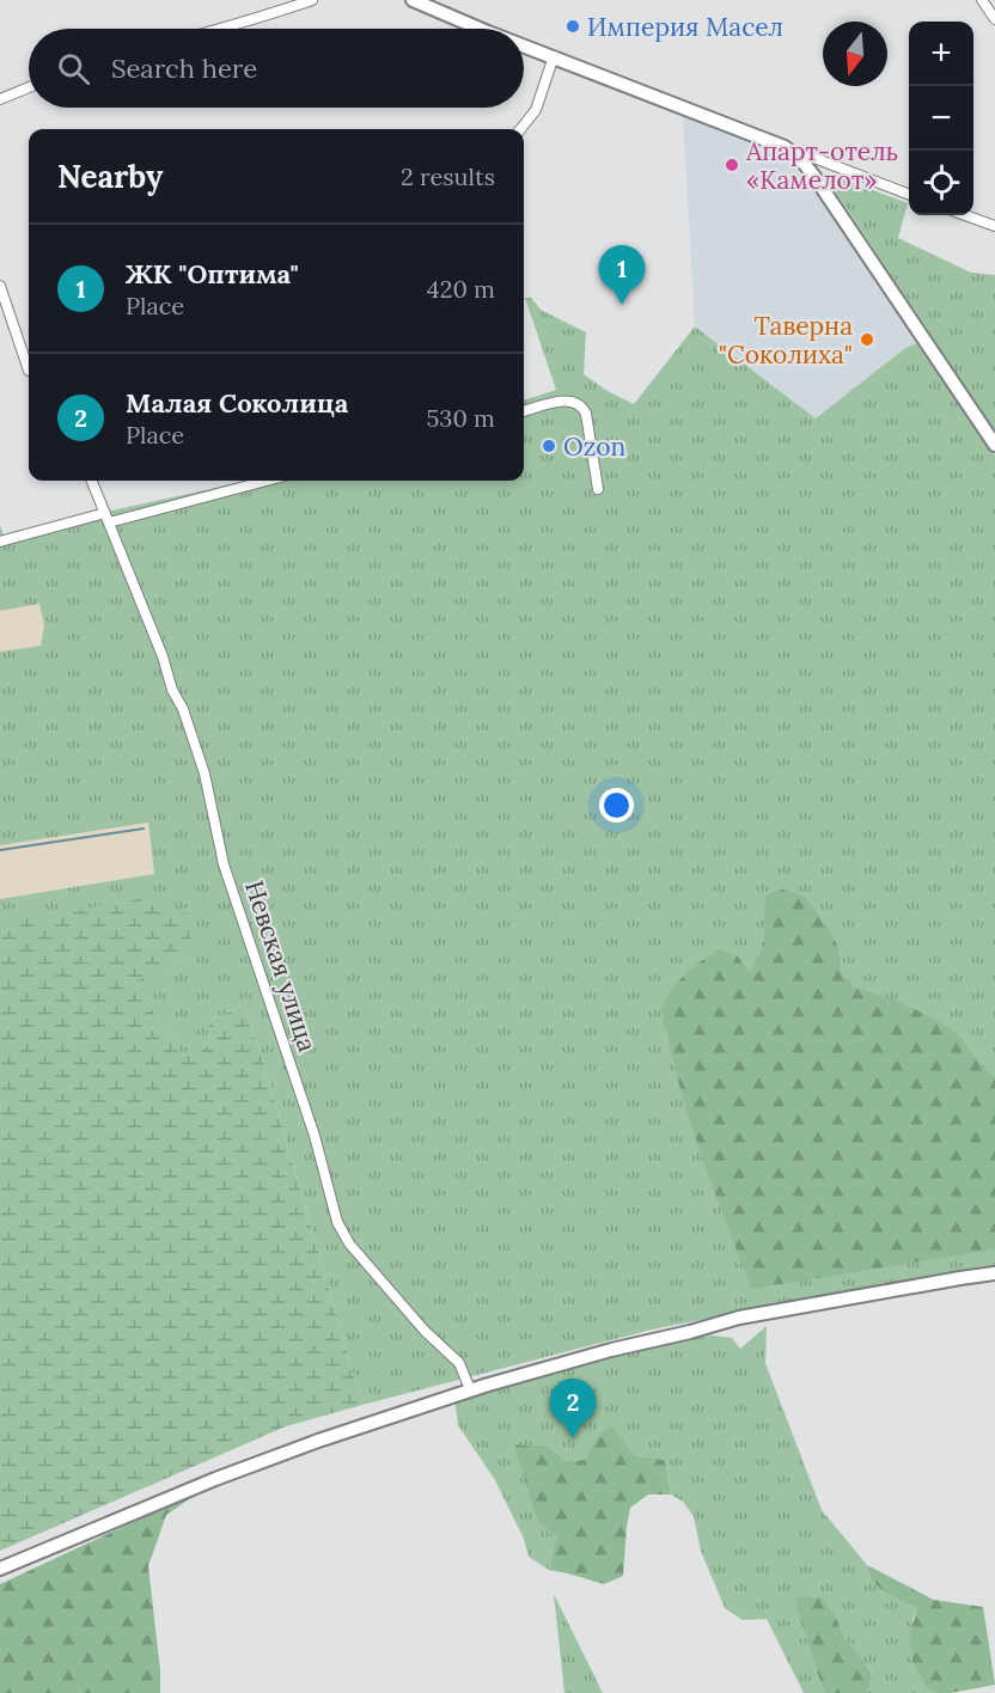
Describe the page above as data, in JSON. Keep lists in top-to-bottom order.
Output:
{
  "streets": {
    "street": ["Невская улица"]
  },
  "places": [
    "Империя Масел",
    "Апарт-отель «Камелот»",
    "Таверна \"Соколиха\"",
    "Ozon"
  ],
  "north": "bottom",
  "page": {
    "map_buttons": ["+", "−"],
    "search": "Search here",
    "heading": ["Nearby", "2 results"],
    "list": [
      {
        "mark": "1",
        "name": "ЖК \"Оптима\"",
        "note": "Place",
        "value": "420 m"
      },
      {
        "mark": "2",
        "name": "Малая Соколица",
        "note": "Place",
        "value": "530 m"
      }
    ],
    "pins": ["1", "2"]
  }
}
